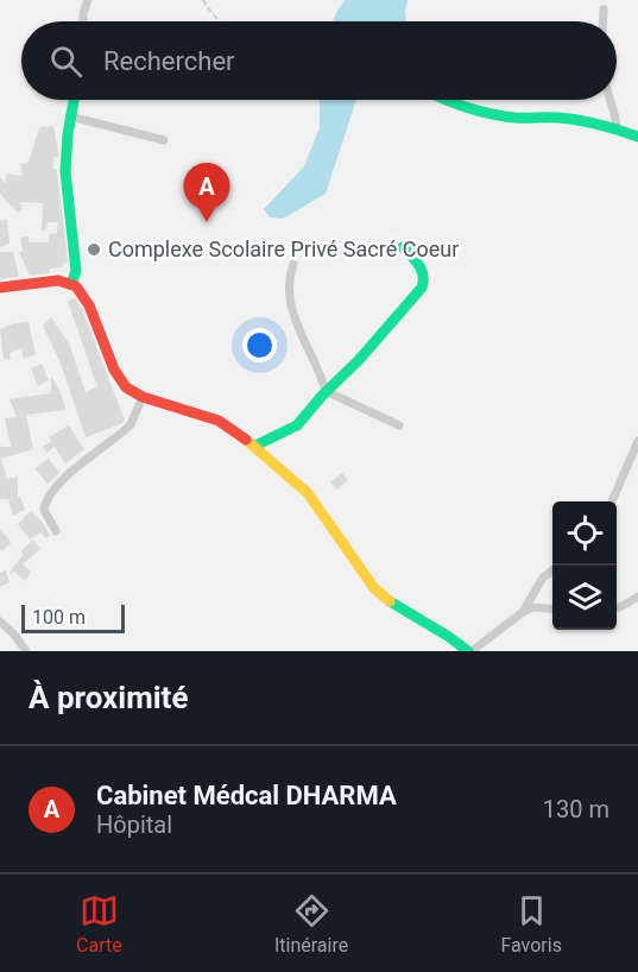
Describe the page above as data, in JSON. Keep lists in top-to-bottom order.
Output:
{
  "places": ["Complexe Scolaire Privé Sacré Coeur"],
  "scale_bar": "100 m",
  "page": {
    "search": "Rechercher",
    "pins": "A",
    "scale": "100 m",
    "heading": "À proximité",
    "list": [
      {
        "mark": "A",
        "name": "Cabinet Médcal DHARMA",
        "note": "Hôpital",
        "value": "130 m"
      }
    ],
    "nav": ["Carte", "Itinéraire", "Favoris"]
  }
}
